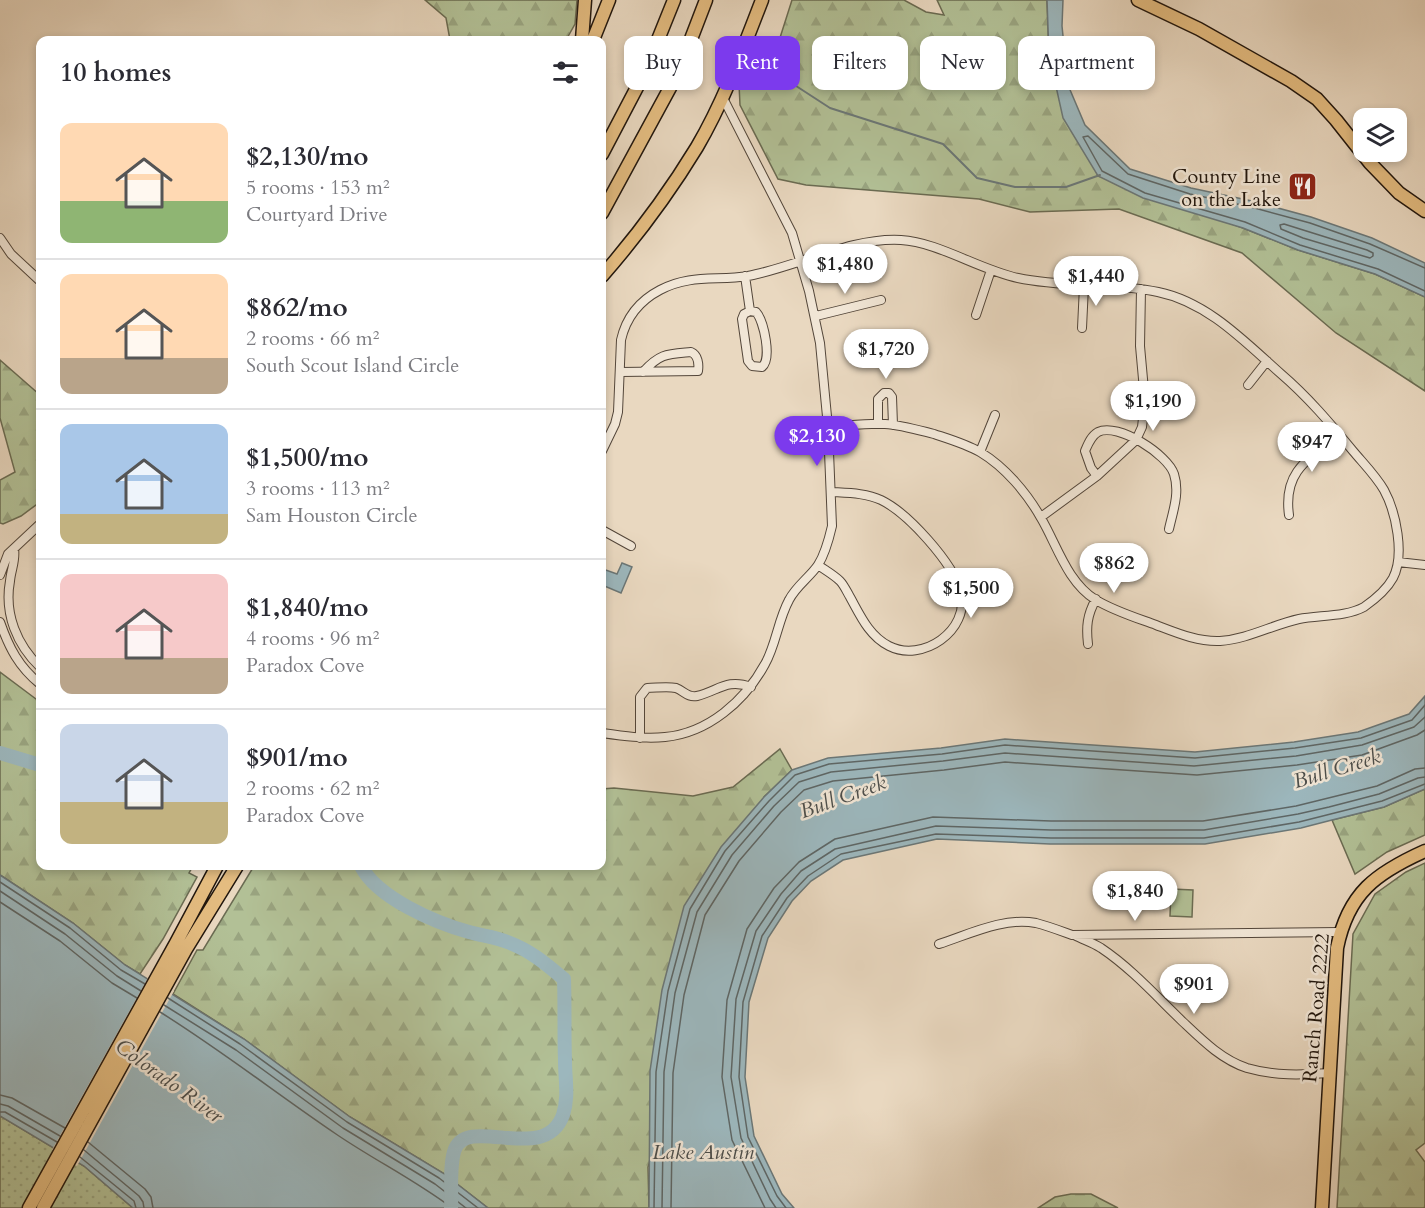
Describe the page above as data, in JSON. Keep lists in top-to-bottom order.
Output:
{
  "streets": {
    "main road": ["Ranch Road 2222"]
  },
  "water": ["Bull Creek", "Colorado River", "Lake Austin"],
  "places": {
    "restaurant": ["County Line on the Lake"]
  },
  "page": {
    "chip": [
      "Buy",
      "Rent",
      "Filters",
      "New",
      "Apartment"
    ],
    "heading": "10 homes",
    "list": [
      {
        "name": "$2,130/mo",
        "note": "5 rooms · 153 m² · Courtyard Drive"
      },
      {
        "name": "$862/mo",
        "note": "2 rooms · 66 m² · South Scout Island Circle"
      },
      {
        "name": "$1,500/mo",
        "note": "3 rooms · 113 m² · Sam Houston Circle"
      },
      {
        "name": "$1,840/mo",
        "note": "4 rooms · 96 m² · Paradox Cove"
      },
      {
        "name": "$901/mo",
        "note": "2 rooms · 62 m² · Paradox Cove"
      }
    ],
    "price": [
      "$1,480",
      "$1,440",
      "$1,720",
      "$1,190",
      "$2,130",
      "$947",
      "$862",
      "$1,500",
      "$1,840",
      "$901"
    ]
  }
}
